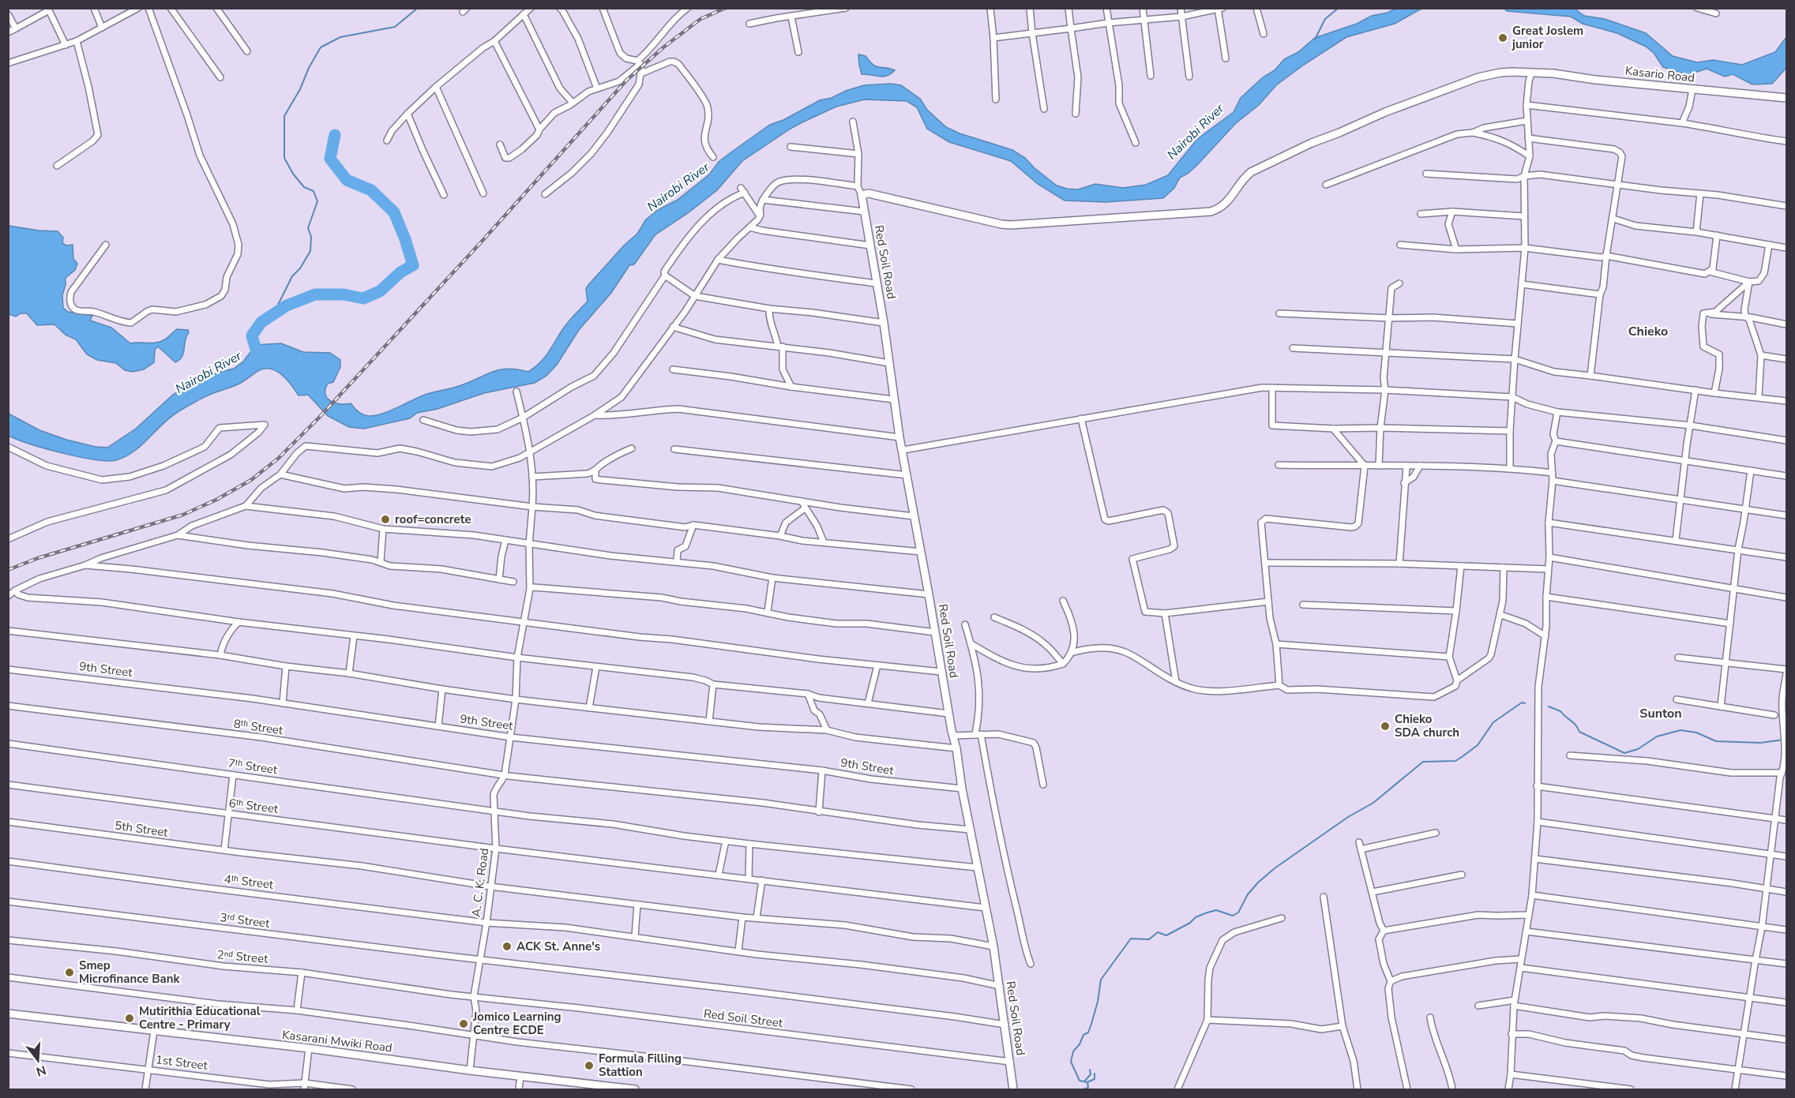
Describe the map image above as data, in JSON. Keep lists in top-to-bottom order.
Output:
{
  "streets": {
    "street": [
      "Kasario Road",
      "Red Soil Road",
      "9th Street",
      "8ᵗʰ Street",
      "7ᵗʰ Street",
      "6ᵗʰ Street",
      "5th Street",
      "4ᵗʰ Street",
      "A. C. K. Road",
      "3ʳᵈ Street",
      "2ⁿᵈ Street",
      "Red Soil Street",
      "Kasarani Mwiki Road",
      "1st Street"
    ]
  },
  "crossings": [
    ["Kasario Road", "Red Soil Road"],
    ["Red Soil Road", "9th Street"],
    ["Red Soil Road", "8ᵗʰ Street"],
    ["Red Soil Road", "7ᵗʰ Street"],
    ["Red Soil Road", "6ᵗʰ Street"],
    ["Red Soil Road", "5th Street"],
    ["Red Soil Road", "4ᵗʰ Street"],
    ["Red Soil Road", "3ʳᵈ Street"],
    ["Red Soil Road", "Red Soil Street"],
    ["9th Street", "A. C. K. Road"],
    ["8ᵗʰ Street", "A. C. K. Road"],
    ["7ᵗʰ Street", "A. C. K. Road"],
    ["6ᵗʰ Street", "A. C. K. Road"],
    ["5th Street", "A. C. K. Road"],
    ["4ᵗʰ Street", "A. C. K. Road"],
    ["A. C. K. Road", "3ʳᵈ Street"],
    ["A. C. K. Road", "2ⁿᵈ Street"],
    ["A. C. K. Road", "Red Soil Street"],
    ["A. C. K. Road", "Kasarani Mwiki Road"],
    ["2ⁿᵈ Street", "Red Soil Street"]
  ],
  "districts": ["Chieko", "Sunton"],
  "water": ["Nairobi River"],
  "places": [
    "Great Joslem junior",
    "roof=concrete",
    "Chieko SDA church",
    "ACK St. Anne's",
    "Smep Microfinance Bank",
    "Mutirithia Educational Centre - Primary",
    "Jomico Learning Centre ECDE",
    "Formula Filling Stattion"
  ],
  "north": "bottom"
}
